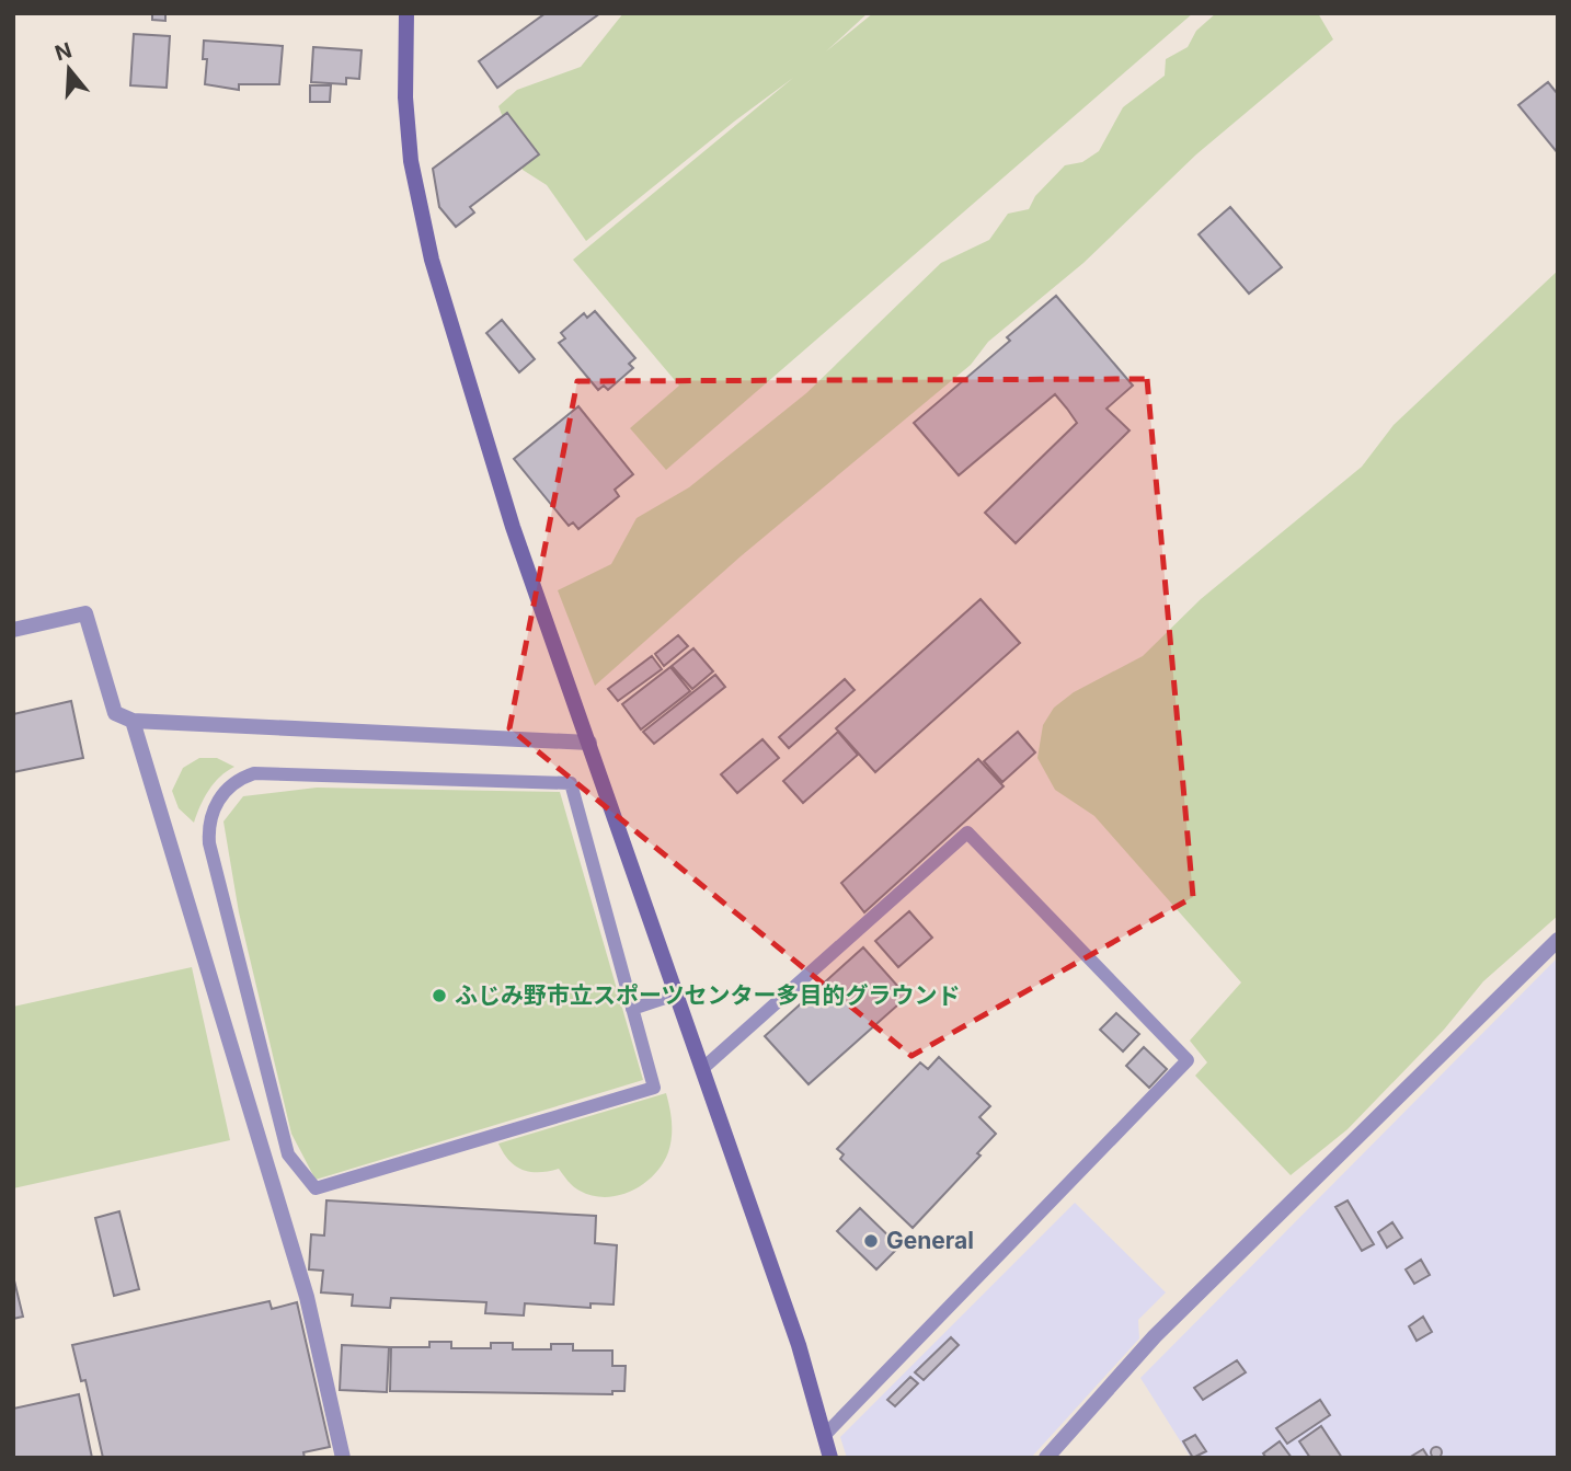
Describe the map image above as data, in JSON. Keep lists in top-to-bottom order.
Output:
{
  "places": ["ふじみ野市⽴スポーツセンター多⽬的グラウンド", "General"],
  "north": "top"
}
